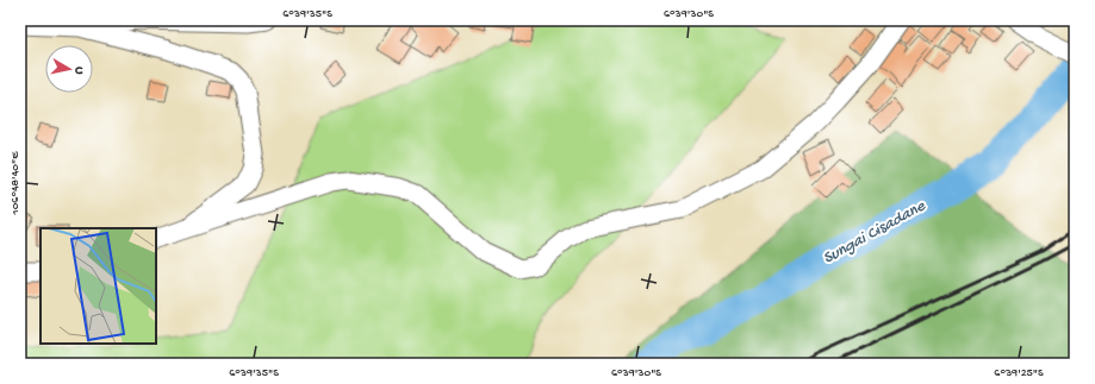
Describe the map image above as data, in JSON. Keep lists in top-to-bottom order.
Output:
{
  "water": ["Sungai Cisadane"],
  "north": "right",
  "coordinates": [
    "6°39'35\"S",
    "6°39'30\"S",
    "106°48'40\"E",
    "6°39'25\"S"
  ]
}
